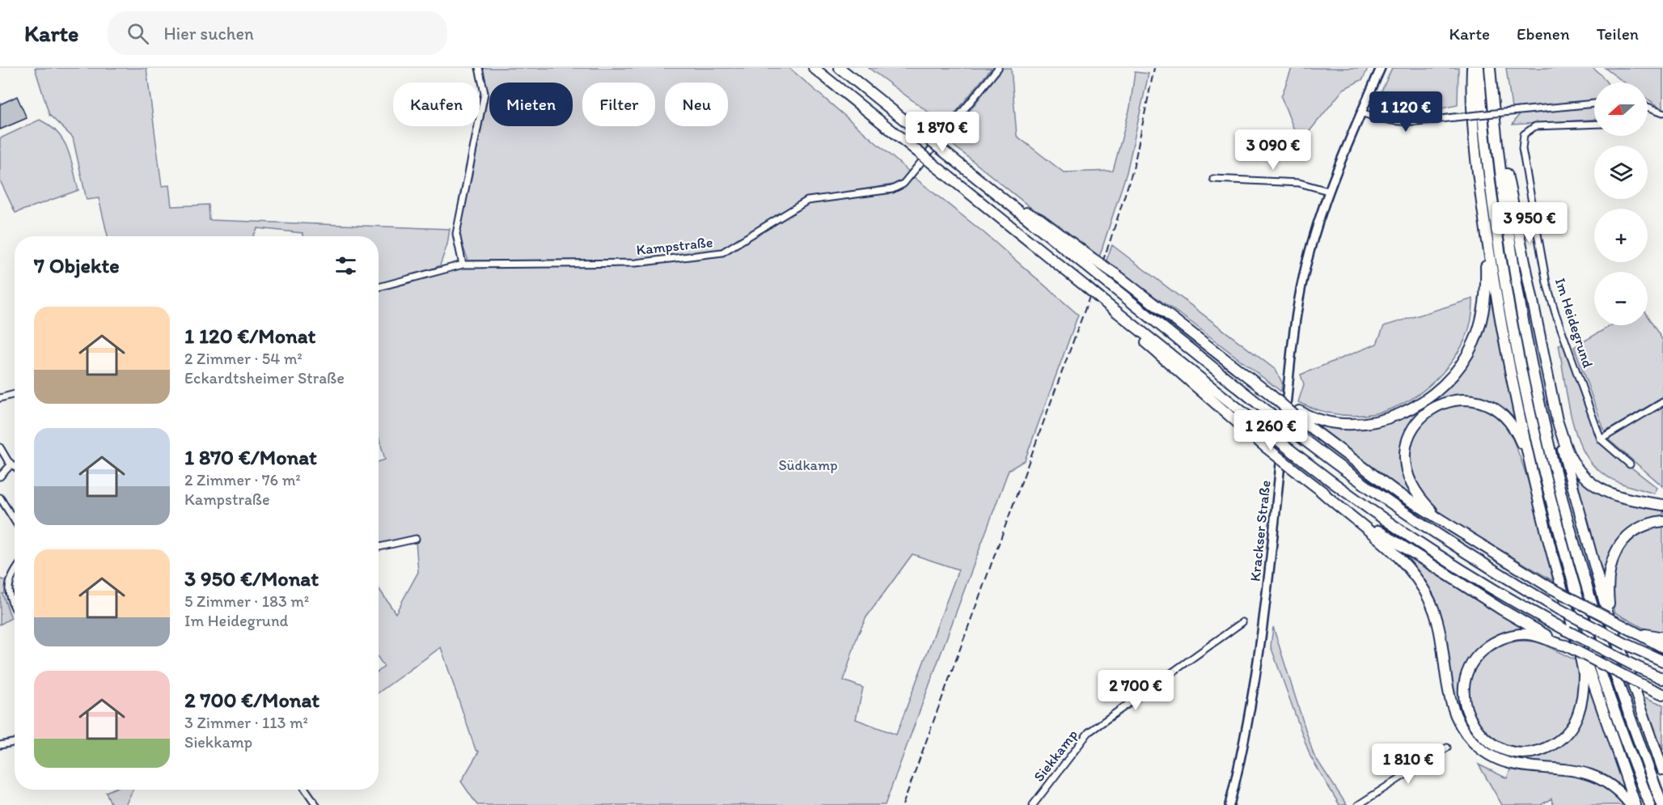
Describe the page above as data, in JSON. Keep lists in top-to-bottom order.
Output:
{
  "streets": {
    "street": [
      "Kampstraße",
      "Im Heidegrund",
      "Krackser Straße",
      "Siekkamp"
    ]
  },
  "parks": ["Südkamp"],
  "north": "left",
  "page": {
    "header": "Karte",
    "search": "Hier suchen",
    "nav": ["Karte", "Ebenen", "Teilen"],
    "map_buttons": ["+", "−"],
    "chip": [
      "Kaufen",
      "Mieten",
      "Filter",
      "Neu"
    ],
    "price": [
      "1 120 €",
      "1 870 €",
      "3 090 €",
      "3 950 €",
      "1 260 €",
      "2 700 €",
      "1 810 €"
    ],
    "heading": "7 Objekte",
    "list": [
      {
        "name": "1 120 €/Monat",
        "note": "2 Zimmer · 54 m² · Eckardtsheimer Straße"
      },
      {
        "name": "1 870 €/Monat",
        "note": "2 Zimmer · 76 m² · Kampstraße"
      },
      {
        "name": "3 950 €/Monat",
        "note": "5 Zimmer · 183 m² · Im Heidegrund"
      },
      {
        "name": "2 700 €/Monat",
        "note": "3 Zimmer · 113 m² · Siekkamp"
      }
    ]
  }
}
